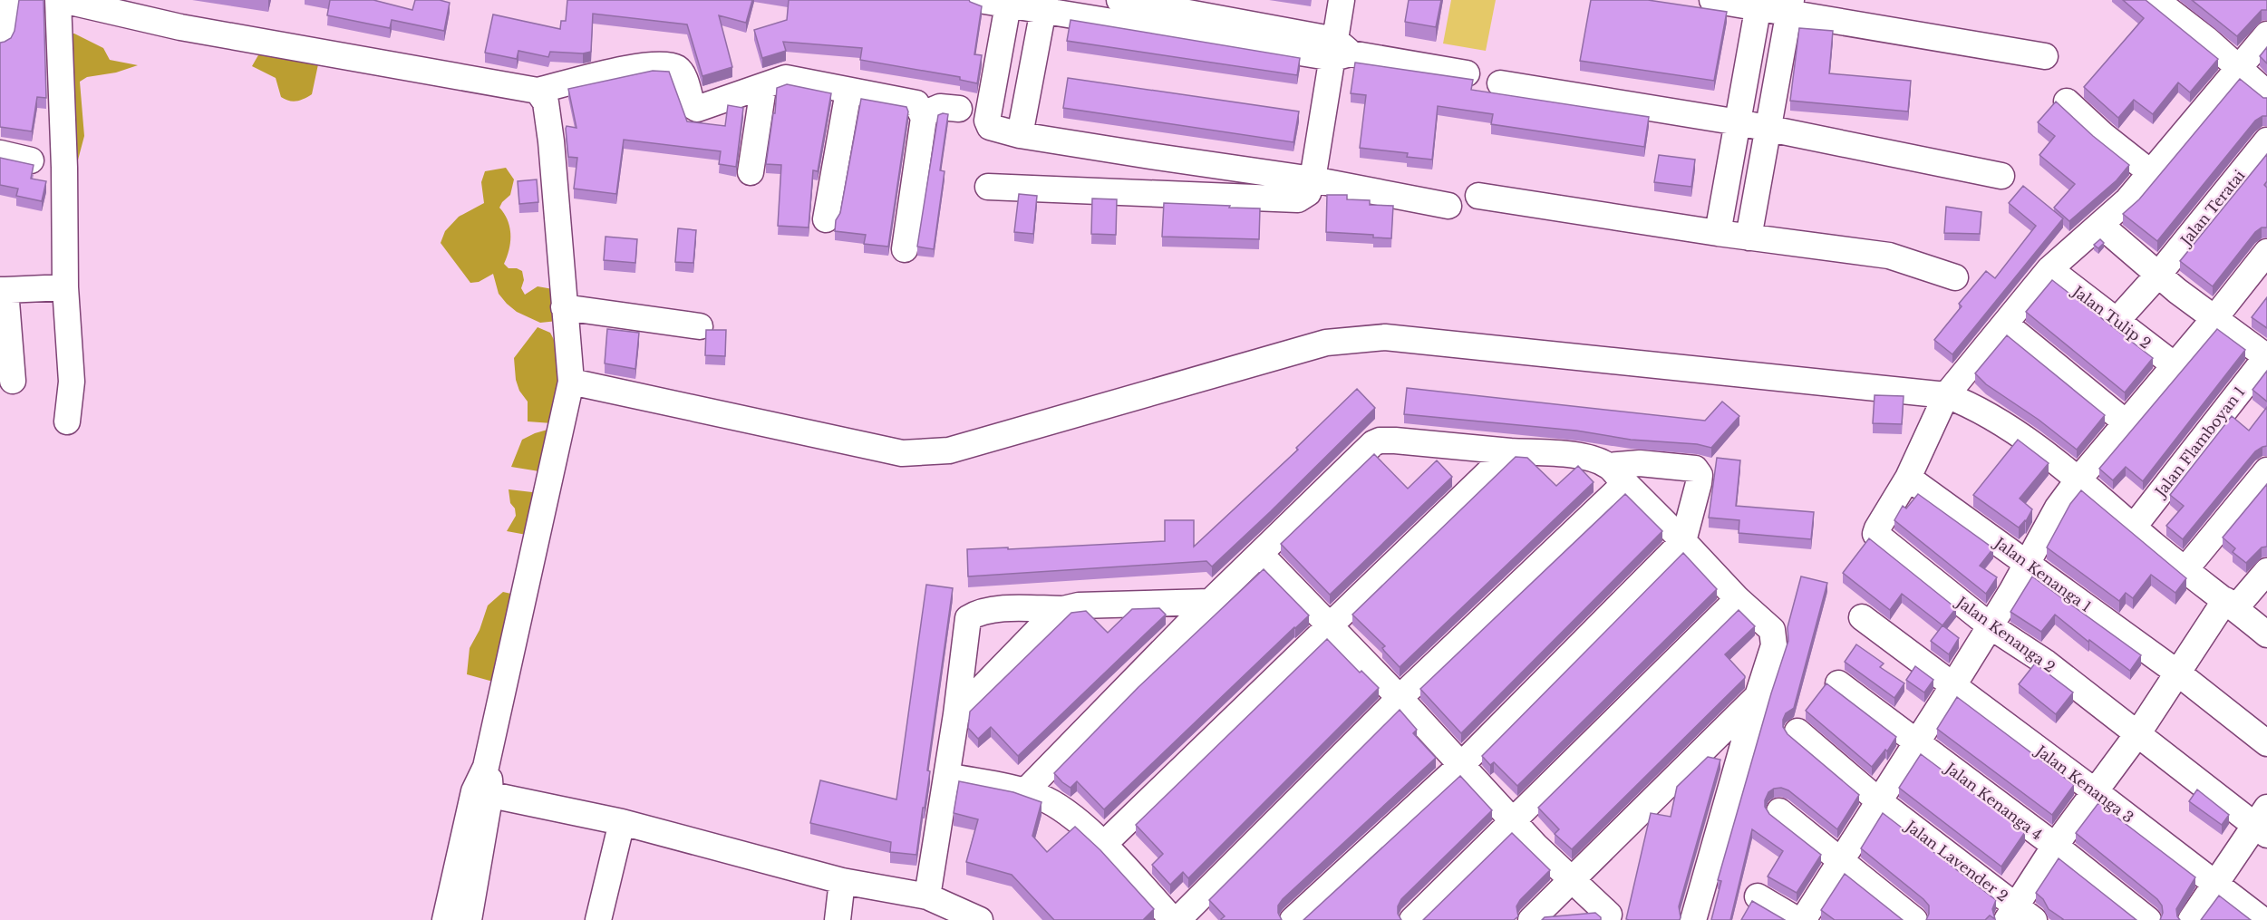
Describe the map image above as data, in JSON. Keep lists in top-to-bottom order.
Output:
{
  "streets": {
    "street": [
      "Jalan Teratai",
      "Jalan Tulip 2",
      "Jalan Flamboyan 1",
      "Jalan Kenanga 1",
      "Jalan Kenanga 2",
      "Jalan Kenanga 3",
      "Jalan Kenanga 4",
      "Jalan Lavender 2"
    ]
  },
  "crossings": [
    ["Jalan Teratai", "Jalan Tulip 2"],
    ["Jalan Kenanga 1", "Jalan Kenanga 2"]
  ]
}
